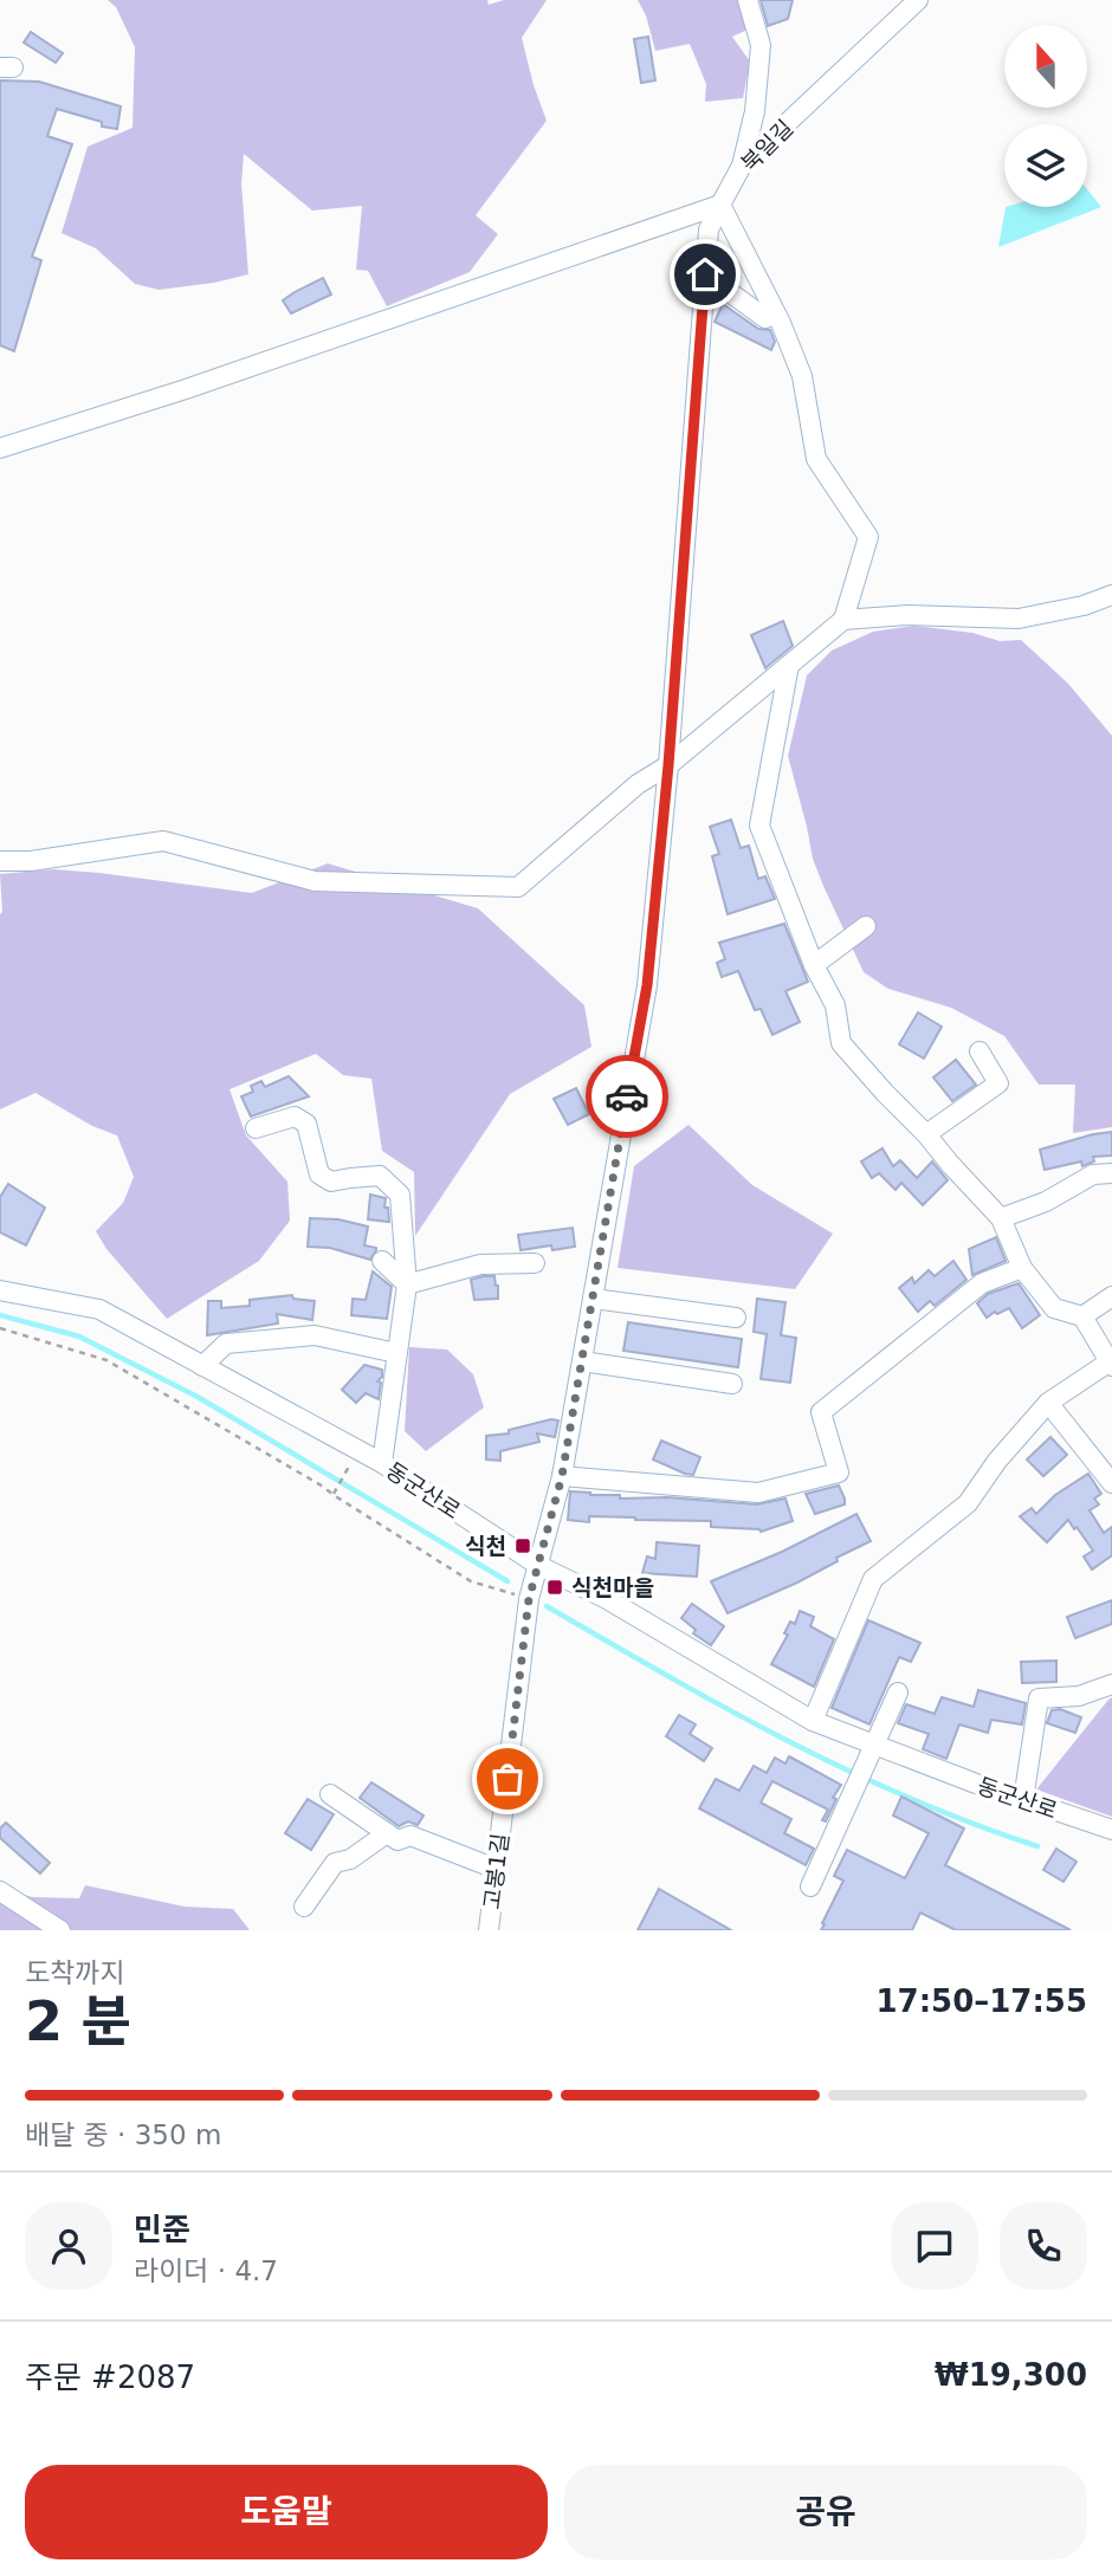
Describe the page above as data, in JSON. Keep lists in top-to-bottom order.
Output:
{
  "streets": {
    "street": ["북일길", "동군산로", "고봉1길"]
  },
  "crossings": [
    ["북일길", "동군산로"],
    ["북일길", "고봉1길"],
    ["동군산로", "고봉1길"]
  ],
  "places": {
    "transit": ["식천", "식천마을"]
  },
  "north": "top",
  "page": {
    "heading": ["2 분", "도착까지", "17:50–17:55"],
    "panel": [
      "민준",
      "라이더 · 4.7",
      "주문 #2087",
      "₩19,300"
    ],
    "bar": "배달 중 · 350 m",
    "buttons": ["도움말", "공유"]
  }
}
